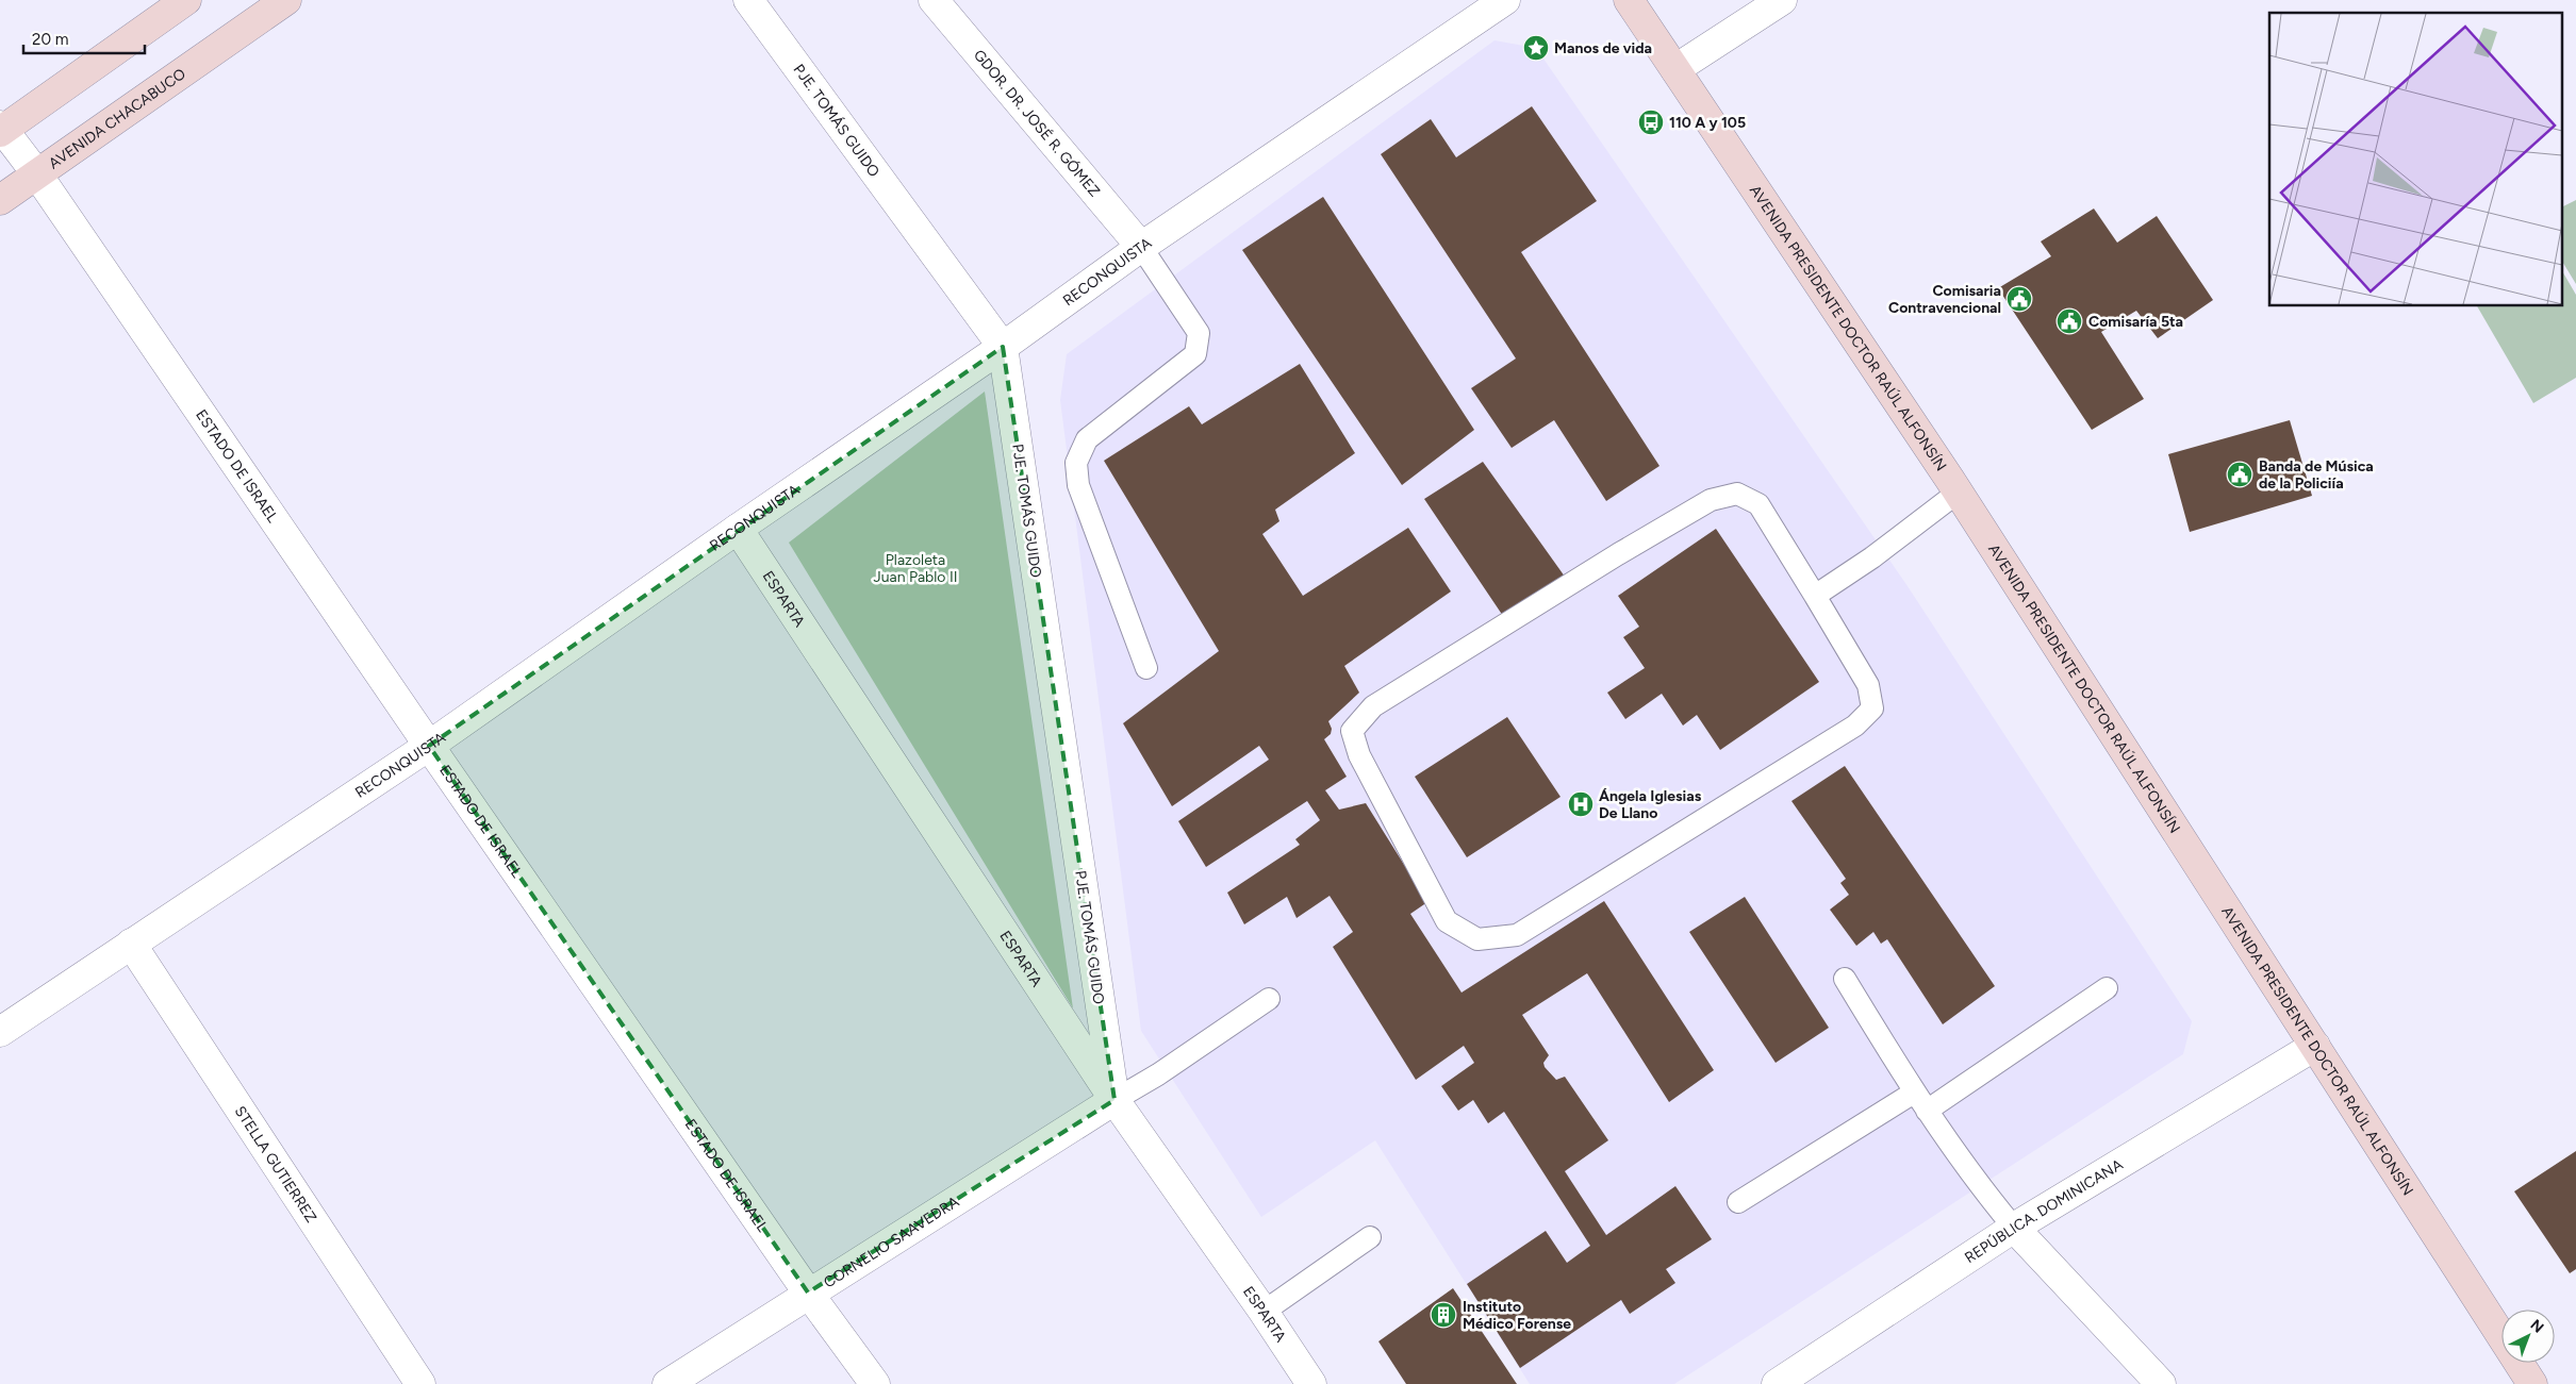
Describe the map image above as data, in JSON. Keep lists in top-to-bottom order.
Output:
{
  "streets": {
    "main road": ["AVENIDA CHACABUCO", "AVENIDA PRESIDENTE DOCTOR RAÚL ALFONSÍN"],
    "street": [
      "PJE. TOMÁS GUIDO",
      "GDOR. DR. JOSÉ R. GÓMEZ",
      "RECONQUISTA",
      "ESTADO DE ISRAEL",
      "ESPARTA",
      "STELLA GUTIERREZ",
      "REPÚBLICA. DOMINICANA",
      "CORNELIO SAAVEDRA"
    ]
  },
  "crossings": [
    ["AVENIDA CHACABUCO", "ESTADO DE ISRAEL"],
    ["PJE. TOMÁS GUIDO", "RECONQUISTA"],
    ["PJE. TOMÁS GUIDO", "ESPARTA"],
    ["PJE. TOMÁS GUIDO", "CORNELIO SAAVEDRA"],
    ["GDOR. DR. JOSÉ R. GÓMEZ", "RECONQUISTA"],
    ["RECONQUISTA", "ESTADO DE ISRAEL"],
    ["RECONQUISTA", "ESPARTA"],
    ["RECONQUISTA", "STELLA GUTIERREZ"],
    ["AVENIDA PRESIDENTE DOCTOR RAÚL ALFONSÍN", "REPÚBLICA. DOMINICANA"],
    ["ESTADO DE ISRAEL", "CORNELIO SAAVEDRA"],
    ["ESPARTA", "CORNELIO SAAVEDRA"]
  ],
  "parks": ["Plazoleta Juan Pablo II"],
  "places": {
    "place": ["Manos de vida"],
    "bus stop": ["110 A y 105"],
    "public building": ["Comisaria Contravencional", "Comisaría 5ta", "Banda de Música de la Policiía"],
    "hospital": ["Ángela Iglesias De Llano"],
    "building": ["Instituto Médico Forense"]
  },
  "scale_bar": "20 m",
  "north": "top right"
}
